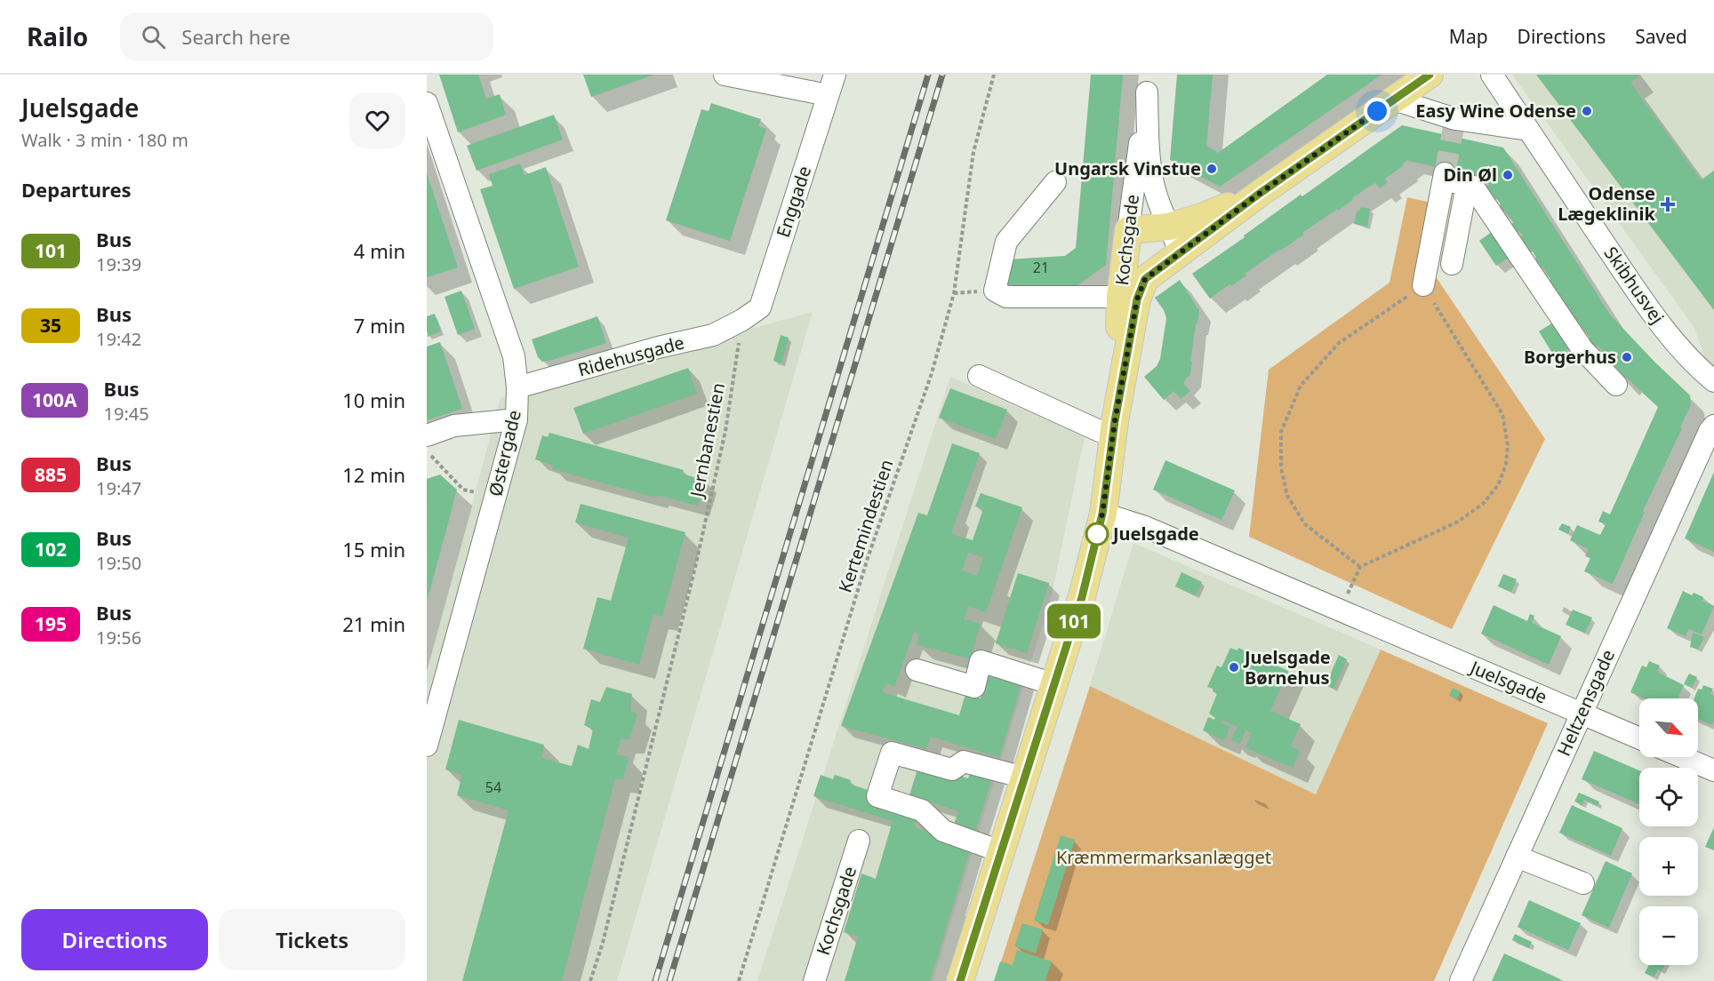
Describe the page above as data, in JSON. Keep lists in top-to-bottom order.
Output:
{
  "streets": {
    "main road": ["Kochsgade"],
    "street": [
      "Enggade",
      "Skibhusvej",
      "Ridehusgade",
      "Østergade",
      "Juelsgade",
      "Heltzensgade"
    ],
    "path": ["Jernbanestien", "Kertemindestien"]
  },
  "crossings": [
    ["Enggade", "Ridehusgade"],
    ["Enggade", "Jernbanestien"],
    ["Kochsgade", "Juelsgade"],
    ["Ridehusgade", "Jernbanestien"],
    ["Ridehusgade", "Østergade"],
    ["Juelsgade", "Heltzensgade"]
  ],
  "parks": ["Kræmmermarksanlægget"],
  "places": {
    "other": [
      "Easy Wine Odense",
      "Ungarsk Vinstue",
      "Din Øl",
      "Borgerhus",
      "Juelsgade",
      "Juelsgade Børnehus"
    ],
    "health": ["Odense Lægeklinik"]
  },
  "lines": ["bus line 101"],
  "house_numbers": ["21", "54"],
  "north": "bottom right",
  "page": {
    "header": "Railo",
    "search": "Search here",
    "nav": ["Map", "Directions", "Saved"],
    "heading": [
      ["Juelsgade", "Walk · 3 min · 180 m"],
      "Departures"
    ],
    "on_map": "101",
    "list": [
      {
        "mark": "101",
        "name": "Bus",
        "note": "19:39",
        "value": "4 min"
      },
      {
        "mark": "35",
        "name": "Bus",
        "note": "19:42",
        "value": "7 min"
      },
      {
        "mark": "100A",
        "name": "Bus",
        "note": "19:45",
        "value": "10 min"
      },
      {
        "mark": "885",
        "name": "Bus",
        "note": "19:47",
        "value": "12 min"
      },
      {
        "mark": "102",
        "name": "Bus",
        "note": "19:50",
        "value": "15 min"
      },
      {
        "mark": "195",
        "name": "Bus",
        "note": "19:56",
        "value": "21 min"
      }
    ],
    "map_buttons": ["+", "−"],
    "buttons": ["Directions", "Tickets"]
  }
}
